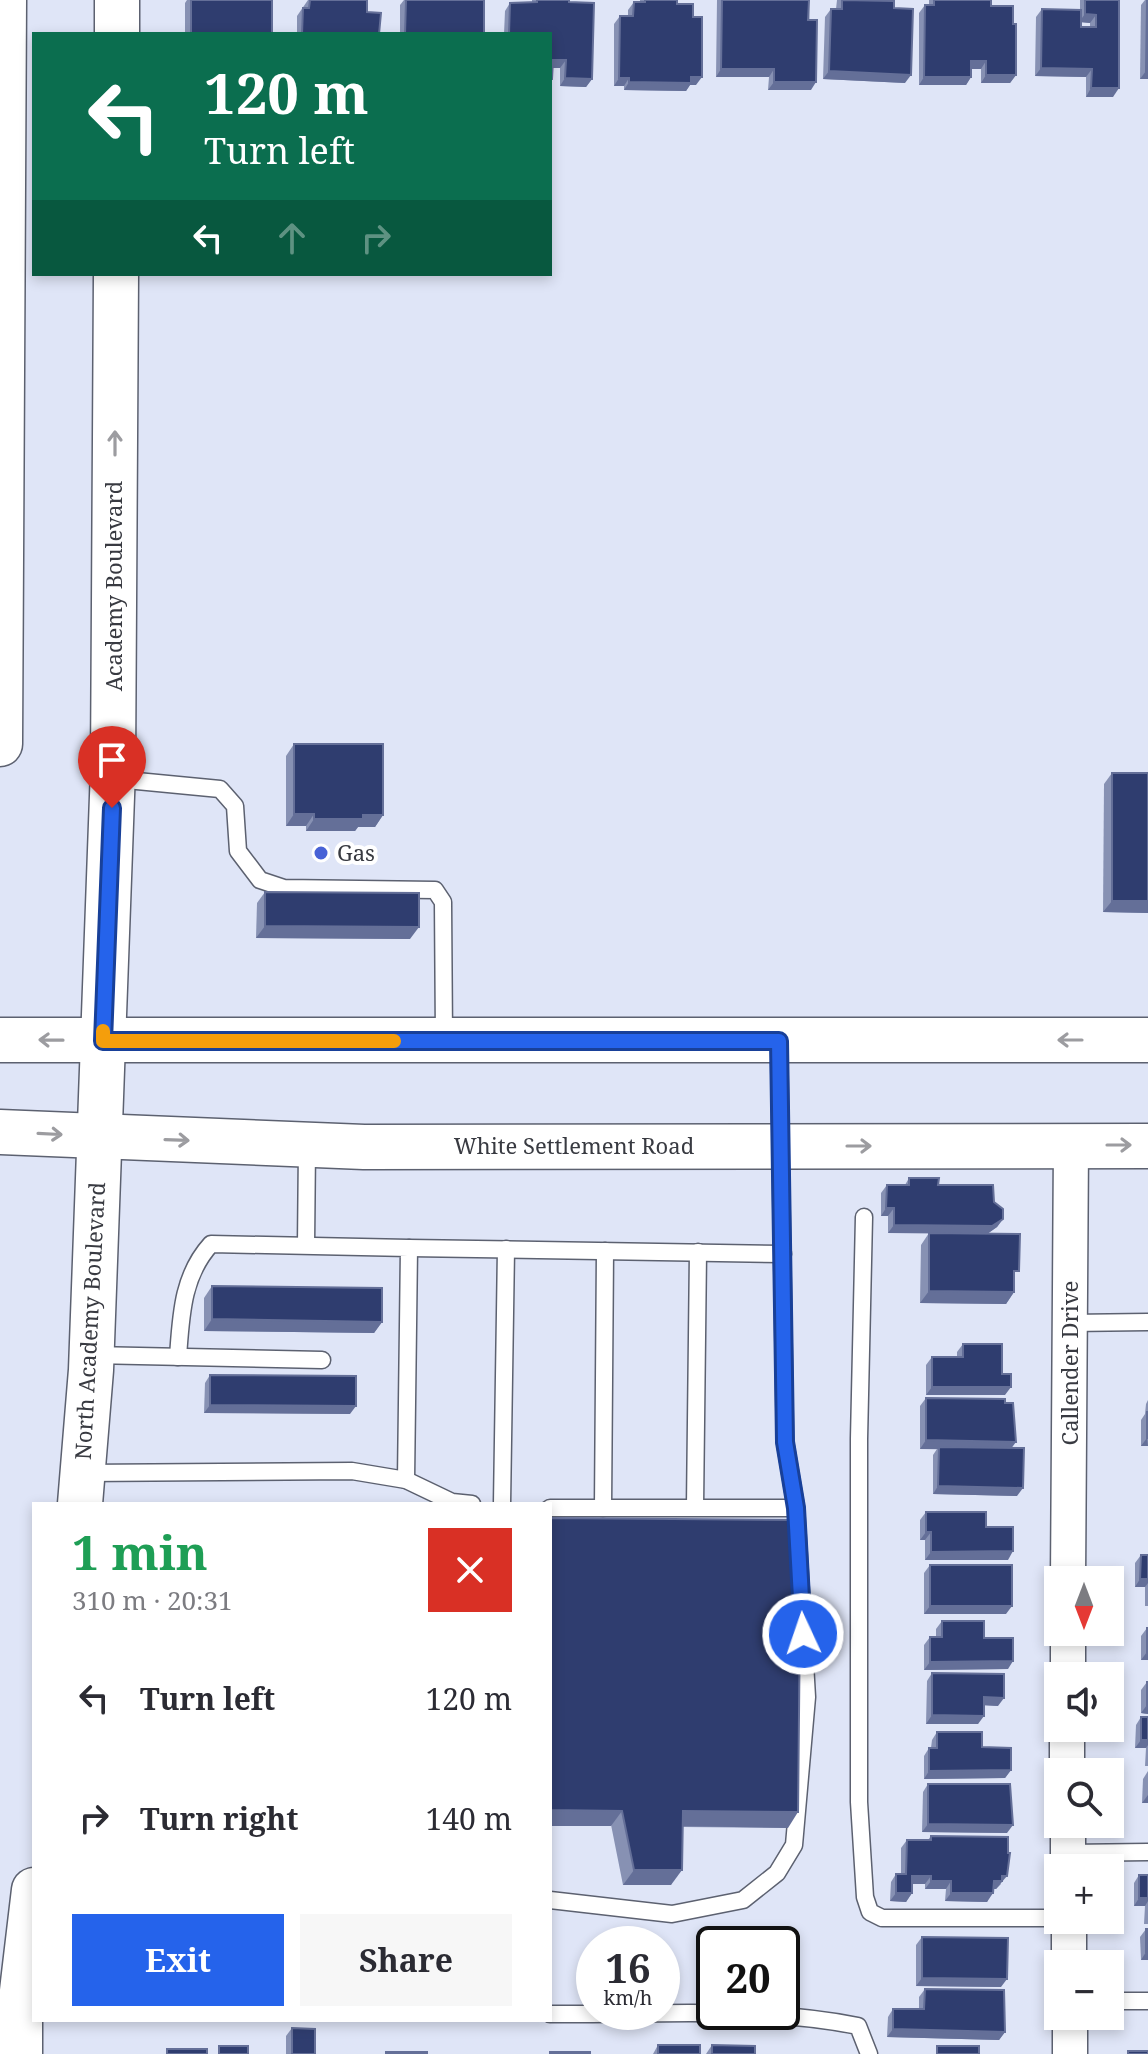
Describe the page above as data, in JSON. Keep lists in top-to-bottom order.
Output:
{
  "streets": {
    "main road": ["Academy Boulevard", "White Settlement Road", "North Academy Boulevard"],
    "street": ["Callender Drive"]
  },
  "crossings": [
    ["Academy Boulevard", "White Settlement Road"],
    ["Academy Boulevard", "North Academy Boulevard"],
    ["White Settlement Road", "North Academy Boulevard"],
    ["White Settlement Road", "Callender Drive"]
  ],
  "places": ["Gas"],
  "north": "bottom",
  "page": {
    "turn": ["120 m", "Turn left"],
    "heading": ["1 min", "310 m · 20:31"],
    "map_buttons": ["+", "−"],
    "list": [
      {
        "name": "Turn left",
        "value": "120 m"
      },
      {
        "name": "Turn right",
        "value": "140 m"
      }
    ],
    "buttons": ["Exit", "Share"],
    "speed": "16 km/h",
    "limit": "20"
  }
}
